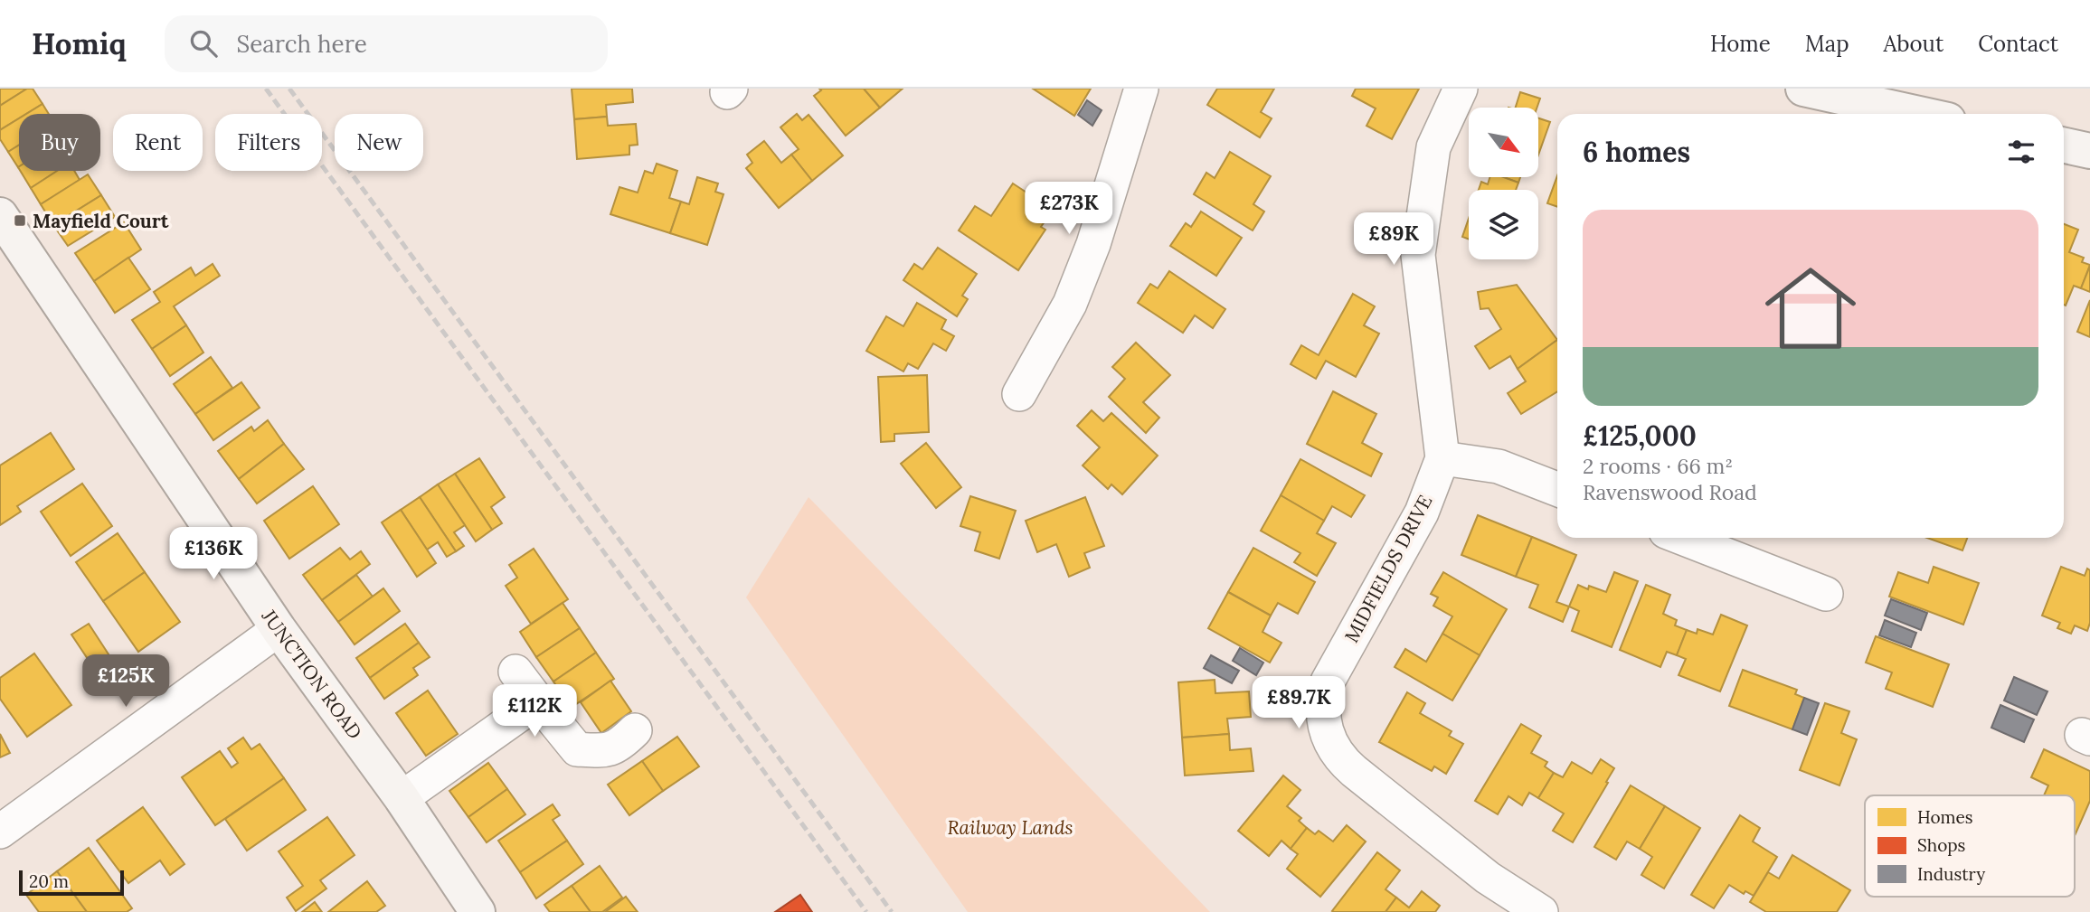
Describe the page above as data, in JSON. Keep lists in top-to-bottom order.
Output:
{
  "streets": {
    "street": ["MIDFIELDS DRIVE", "JUNCTION ROAD"]
  },
  "parks": ["Railway Lands"],
  "places": {
    "transit": ["Mayfield Court"]
  },
  "legend": ["Homes", "Shops", "Industry"],
  "scale_bar": "20 m",
  "north": "bottom right",
  "page": {
    "header": "Homiq",
    "search": "Search here",
    "nav": [
      "Home",
      "Map",
      "About",
      "Contact"
    ],
    "chip": [
      "Buy",
      "Rent",
      "Filters",
      "New"
    ],
    "heading": "6 homes",
    "price": [
      "£273K",
      "£89K",
      "£136K",
      "£125K",
      "£89.7K",
      "£112K"
    ],
    "list": [
      {
        "name": "£125,000",
        "note": "2 rooms · 66 m² · Ravenswood Road"
      }
    ],
    "scale": "20 m"
  }
}
